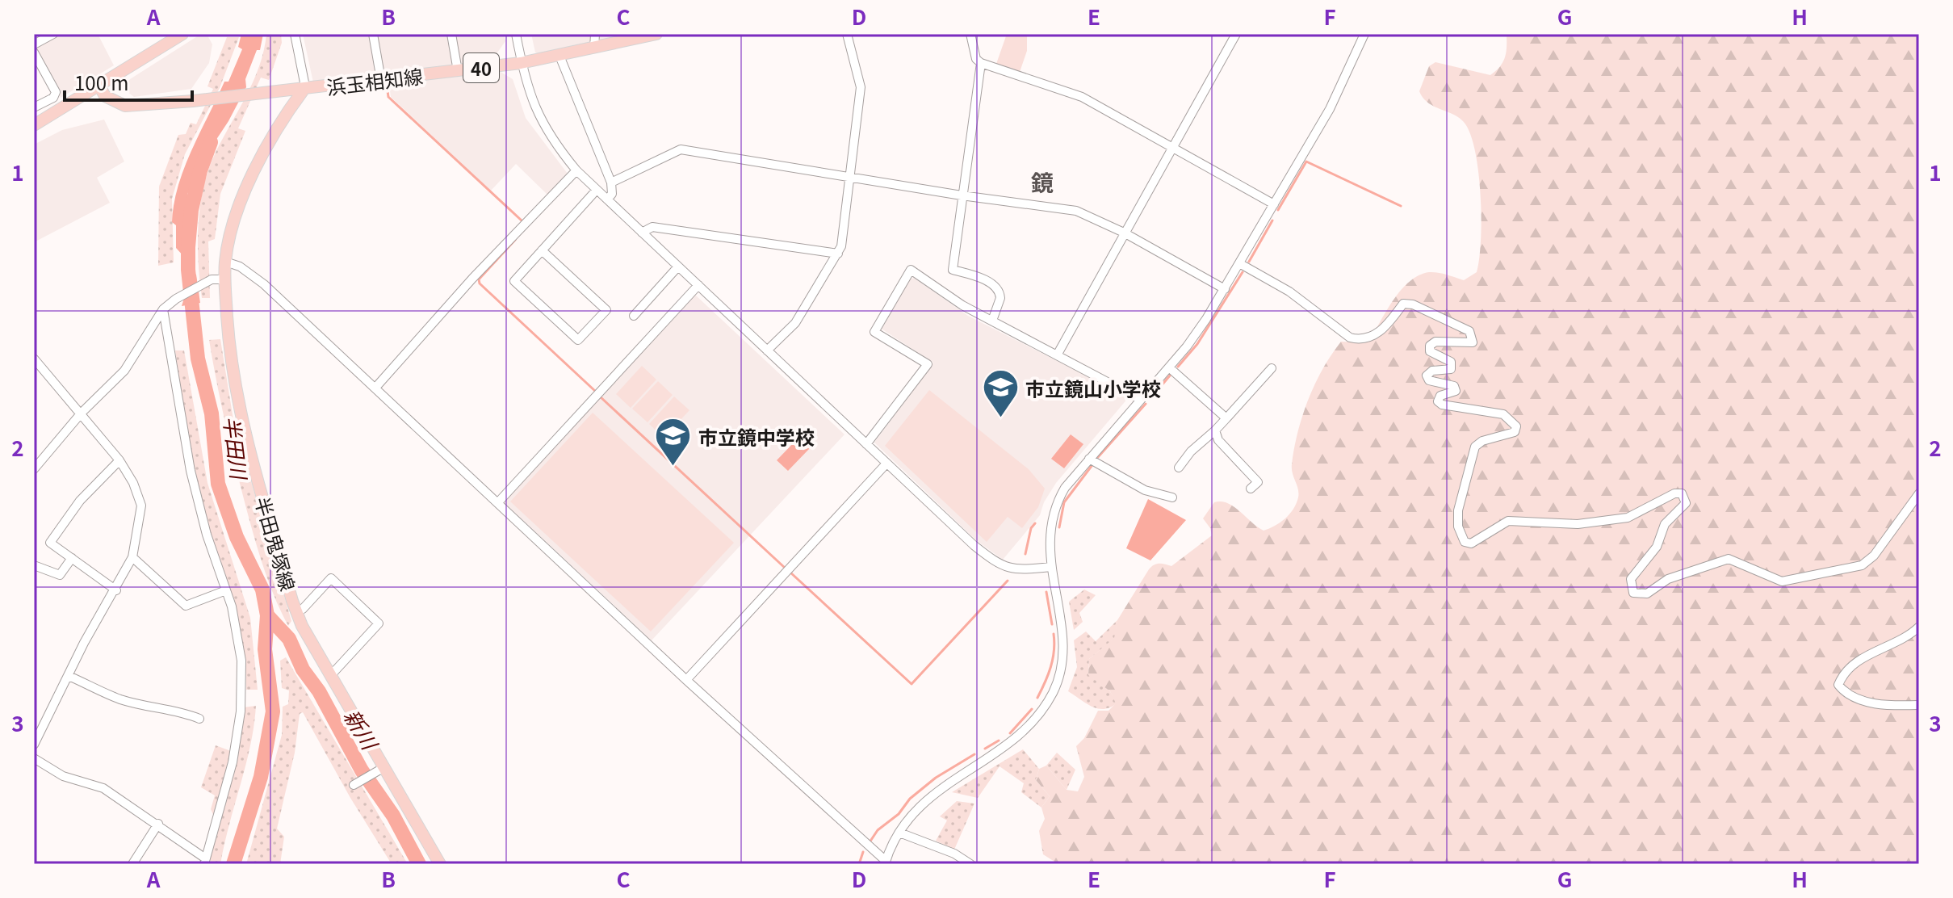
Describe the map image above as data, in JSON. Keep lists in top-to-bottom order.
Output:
{
  "streets": {
    "main road": ["40", "浜玉相知線", "半田鬼塚線"]
  },
  "crossings": [
    ["浜玉相知線", "半田鬼塚線"]
  ],
  "districts": ["鏡"],
  "water": ["半田川", "新川"],
  "places": {
    "school or university": ["市立鏡山小学校", "市立鏡中学校"]
  },
  "scale_bar": "100 m",
  "grid": {
    "columns": [
      "A",
      "B",
      "C",
      "D",
      "E",
      "F",
      "G",
      "H"
    ],
    "rows": ["1", "2", "3"]
  }
}
